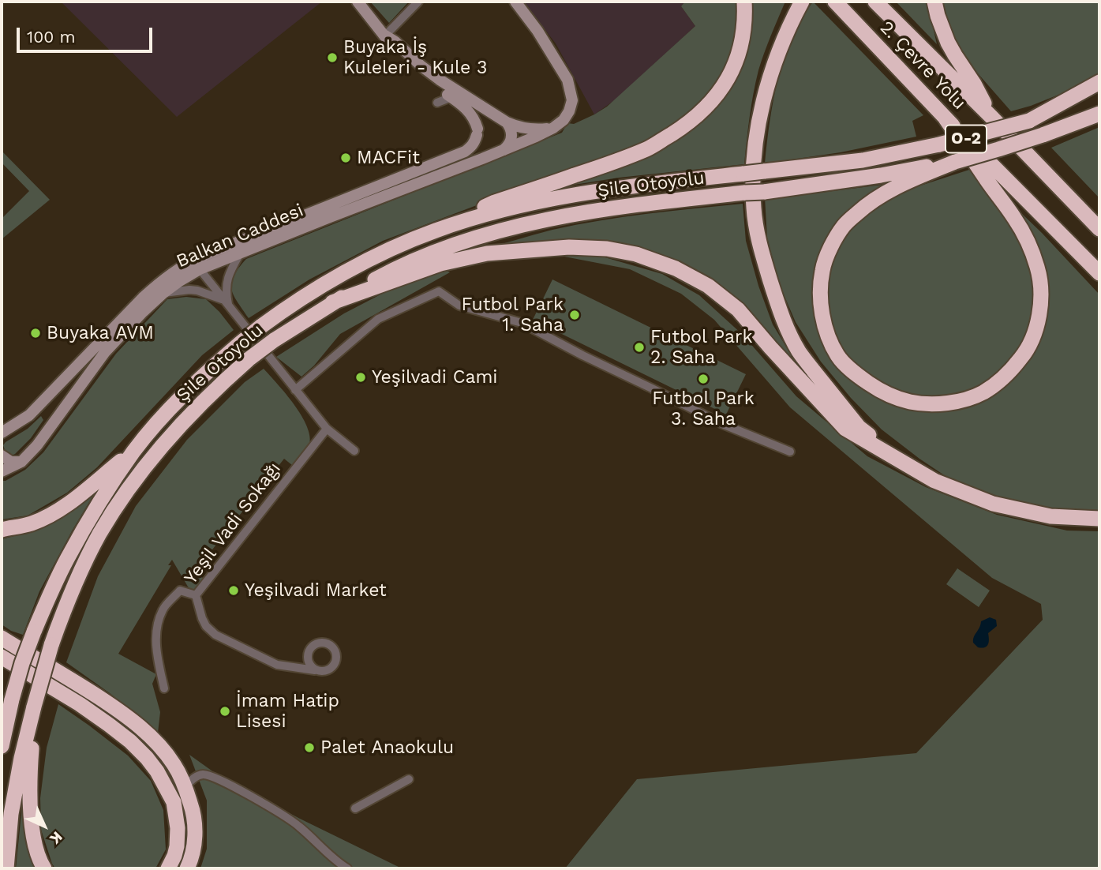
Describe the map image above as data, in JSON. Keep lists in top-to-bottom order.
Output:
{
  "streets": {
    "highway": ["2. Çevre Yolu", "O-2", "Şile Otoyolu"],
    "street": ["Balkan Caddesi", "Yeşil Vadi Sokağı"]
  },
  "places": [
    "Buyaka İş Kuleleri - Kule 3",
    "MACFit",
    "Futbol Park 1. Saha",
    "Buyaka AVM",
    "Futbol Park 2. Saha",
    "Yeşilvadi Cami",
    "Futbol Park 3. Saha",
    "Yeşilvadi Market",
    "İmam Hatip Lisesi",
    "Palet Anaokulu"
  ],
  "scale_bar": "100 m",
  "north": "bottom right"
}
